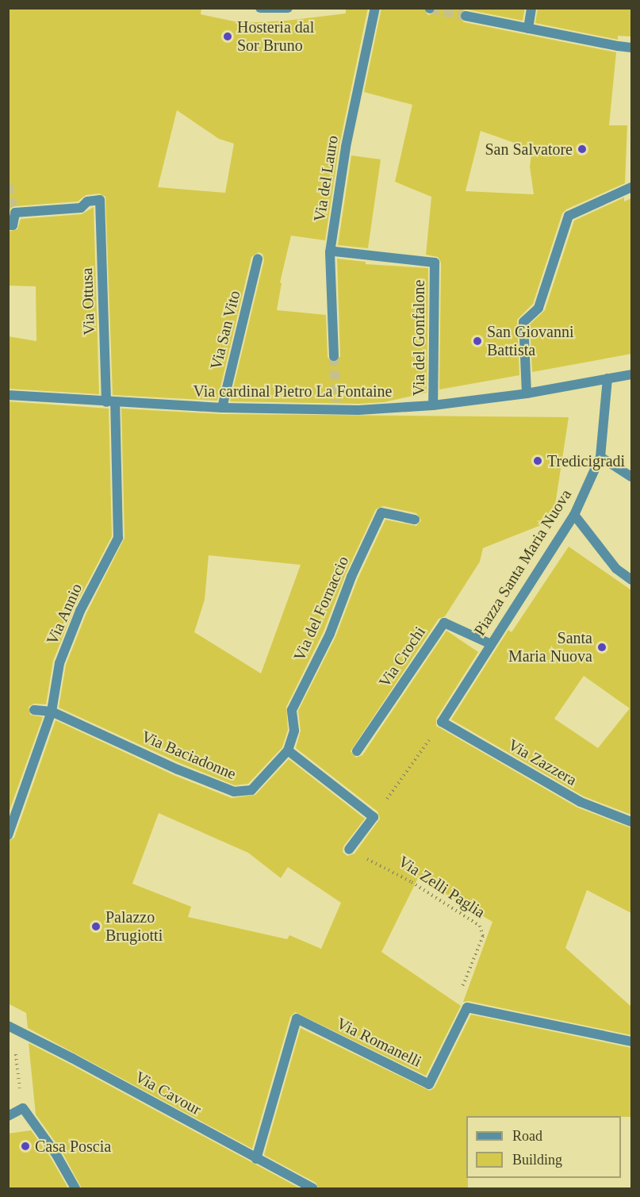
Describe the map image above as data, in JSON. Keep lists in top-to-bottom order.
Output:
{
  "streets": {
    "street": [
      "Via del Lauro",
      "Via Ottusa",
      "Via San Vito",
      "Via del Gonfalone",
      "Via cardinal Pietro La Fontaine",
      "Piazza Santa Maria Nuova",
      "Via del Fornaccio",
      "Via Annio",
      "Via Crochi",
      "Via Baciadonne",
      "Via Zazzera",
      "Via Romanelli",
      "Via Cavour"
    ],
    "path": ["Via Zelli Paglia"]
  },
  "crossings": [
    ["Via del Lauro", "Via del Gonfalone"],
    ["Via Ottusa", "Via cardinal Pietro La Fontaine"],
    ["Via Ottusa", "Via Annio"],
    ["Via San Vito", "Via cardinal Pietro La Fontaine"],
    ["Via del Gonfalone", "Via cardinal Pietro La Fontaine"],
    ["Via cardinal Pietro La Fontaine", "Piazza Santa Maria Nuova"],
    ["Via cardinal Pietro La Fontaine", "Via Annio"],
    ["Piazza Santa Maria Nuova", "Via Crochi"],
    ["Piazza Santa Maria Nuova", "Via Zazzera"],
    ["Via del Fornaccio", "Via Baciadonne"],
    ["Via Annio", "Via Baciadonne"],
    ["Via Zelli Paglia", "Via Romanelli"],
    ["Via Romanelli", "Via Cavour"]
  ],
  "places": [
    "Hosteria dal Sor Bruno",
    "San Salvatore",
    "San Giovanni Battista",
    "Tredicigradi",
    "Santa Maria Nuova",
    "Palazzo Brugiotti",
    "Casa Poscia"
  ],
  "legend": ["Road", "Building"]
}
